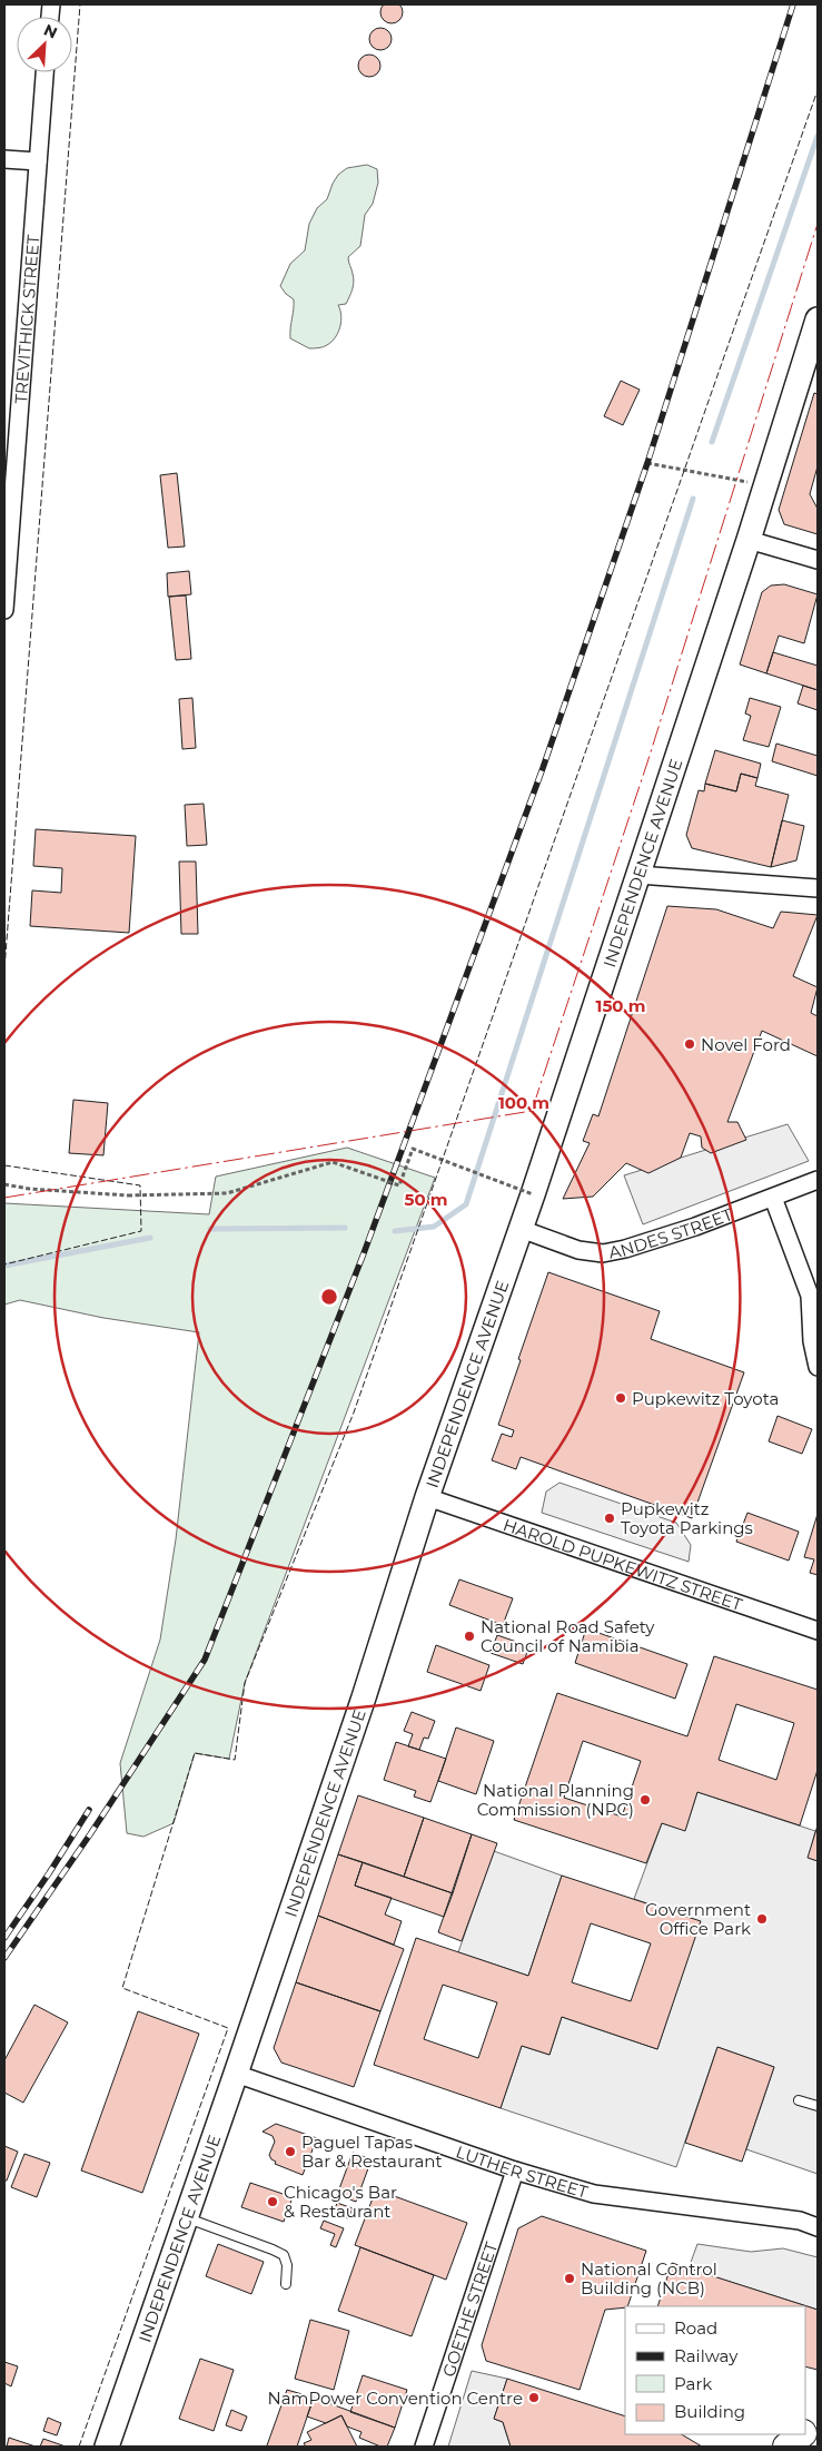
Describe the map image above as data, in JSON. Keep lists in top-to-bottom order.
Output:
{
  "streets": {
    "main road": ["INDEPENDENCE AVENUE"],
    "street": [
      "TREVITHICK STREET",
      "ANDES STREET",
      "HAROLD PUPKEWITZ STREET",
      "LUTHER STREET",
      "GOETHE STREET"
    ]
  },
  "crossings": [
    ["INDEPENDENCE AVENUE", "ANDES STREET"],
    ["INDEPENDENCE AVENUE", "HAROLD PUPKEWITZ STREET"],
    ["INDEPENDENCE AVENUE", "LUTHER STREET"],
    ["LUTHER STREET", "GOETHE STREET"]
  ],
  "places": [
    "Novel Ford",
    "Pupkewitz Toyota",
    "Pupkewitz Toyota Parkings",
    "National Road Safety Council of Namibia",
    "National Planning Commission (NPC)",
    "Government Office Park",
    "Paguel Tapas Bar & Restaurant",
    "Chicago's Bar & Restaurant",
    "National Control Building (NCB)",
    "NamPower Convention Centre"
  ],
  "legend": [
    "Road",
    "Railway",
    "Park",
    "Building"
  ],
  "north": "top right",
  "rings": ["150 m", "100 m", "50 m"]
}
